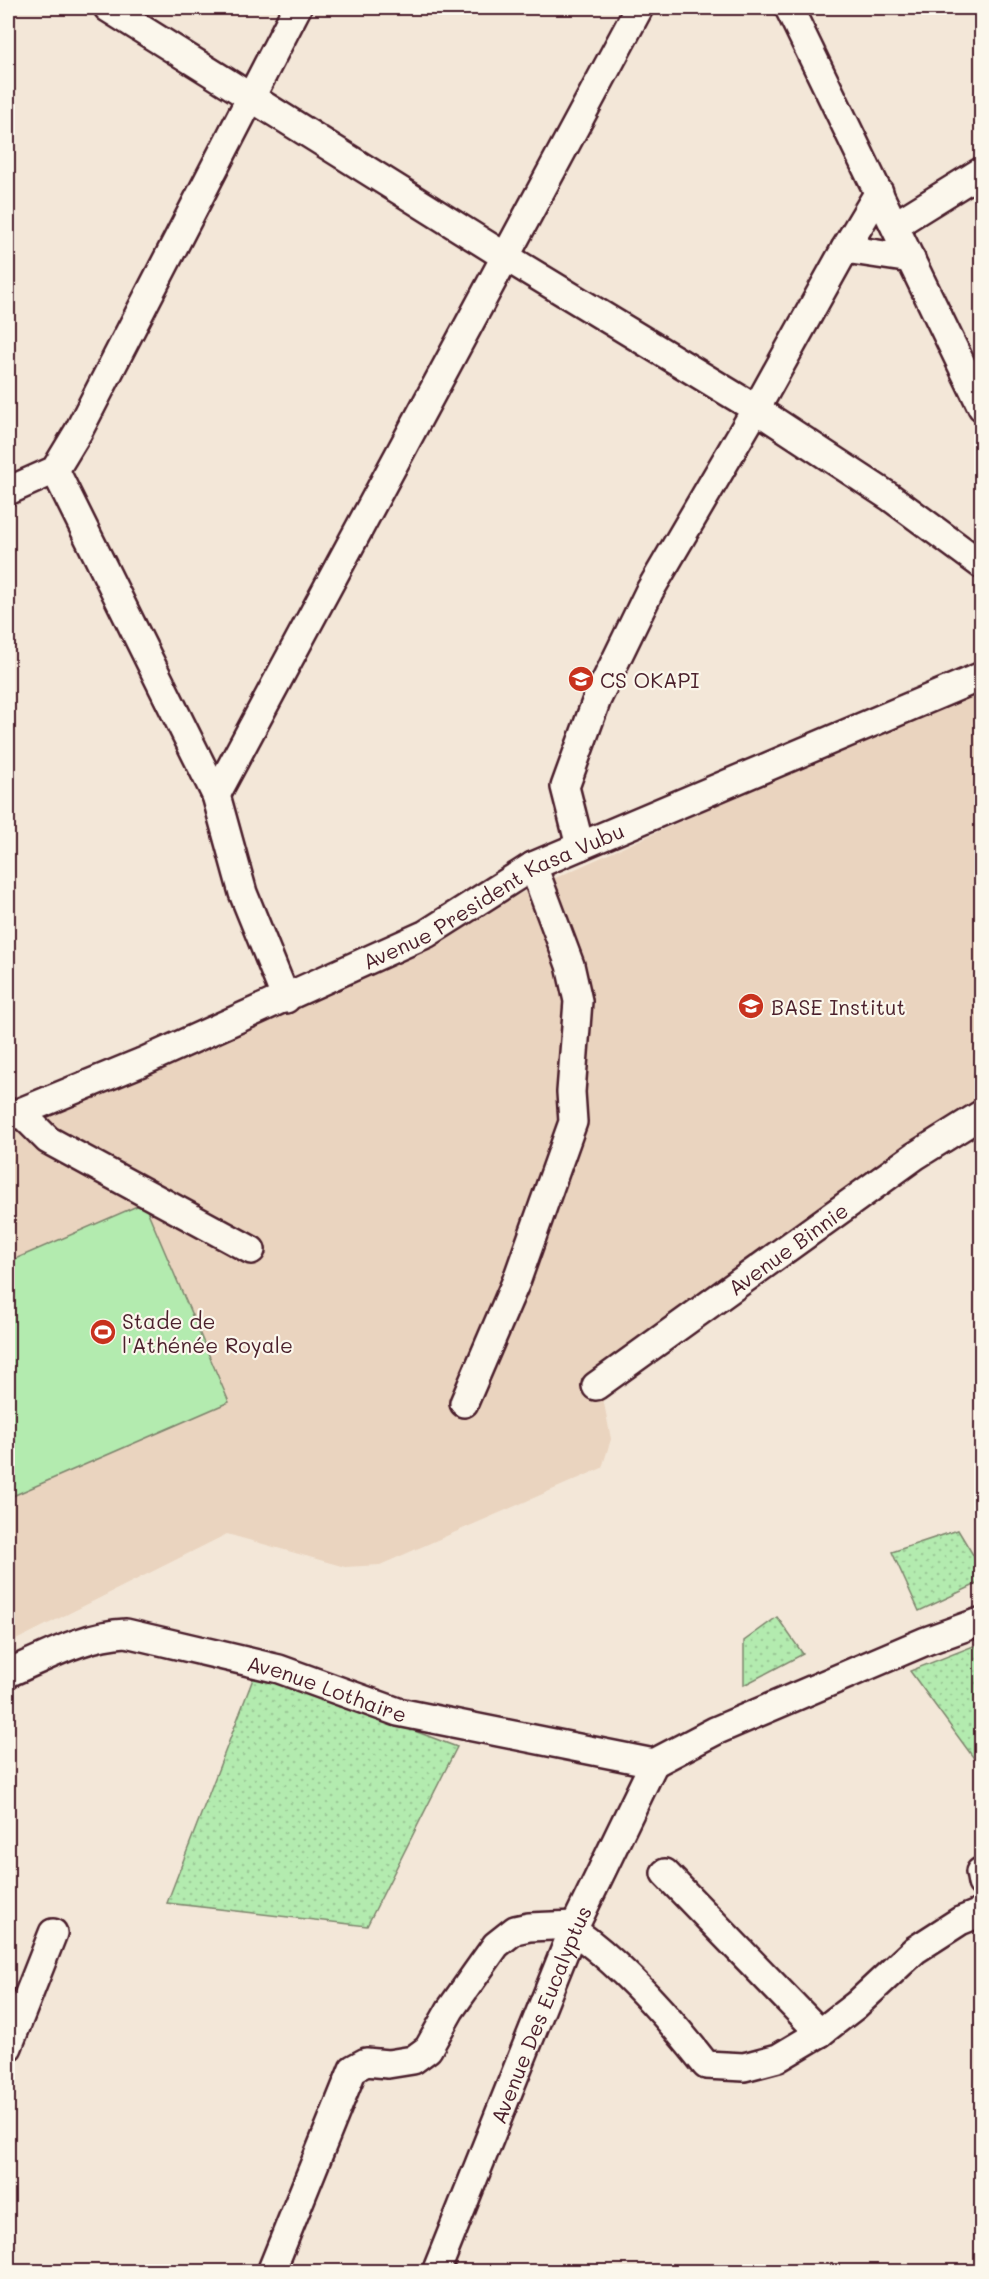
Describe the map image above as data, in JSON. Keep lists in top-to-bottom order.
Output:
{
  "streets": {
    "street": [
      "Avenue President Kasa Vubu",
      "Avenue Binnie",
      "Avenue Lothaire",
      "Avenue Des Eucalyptus"
    ]
  },
  "crossings": [
    ["Avenue Lothaire", "Avenue Des Eucalyptus"]
  ],
  "places": {
    "school or university": ["CS OKAPI", "BASE Institut"],
    "sports": ["Stade de l'Athénée Royale"]
  }
}
